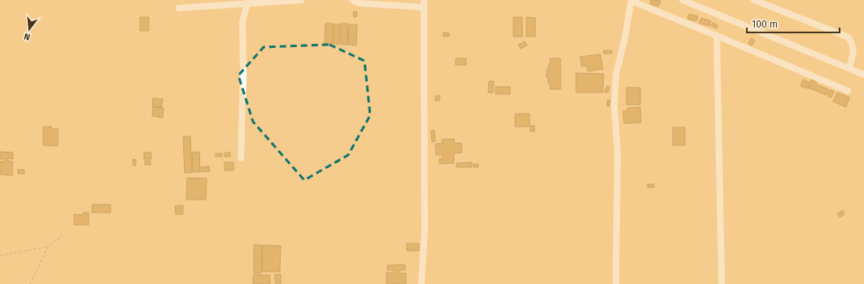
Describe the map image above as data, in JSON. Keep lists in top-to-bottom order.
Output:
{
  "scale_bar": "100 m",
  "north": "bottom"
}
